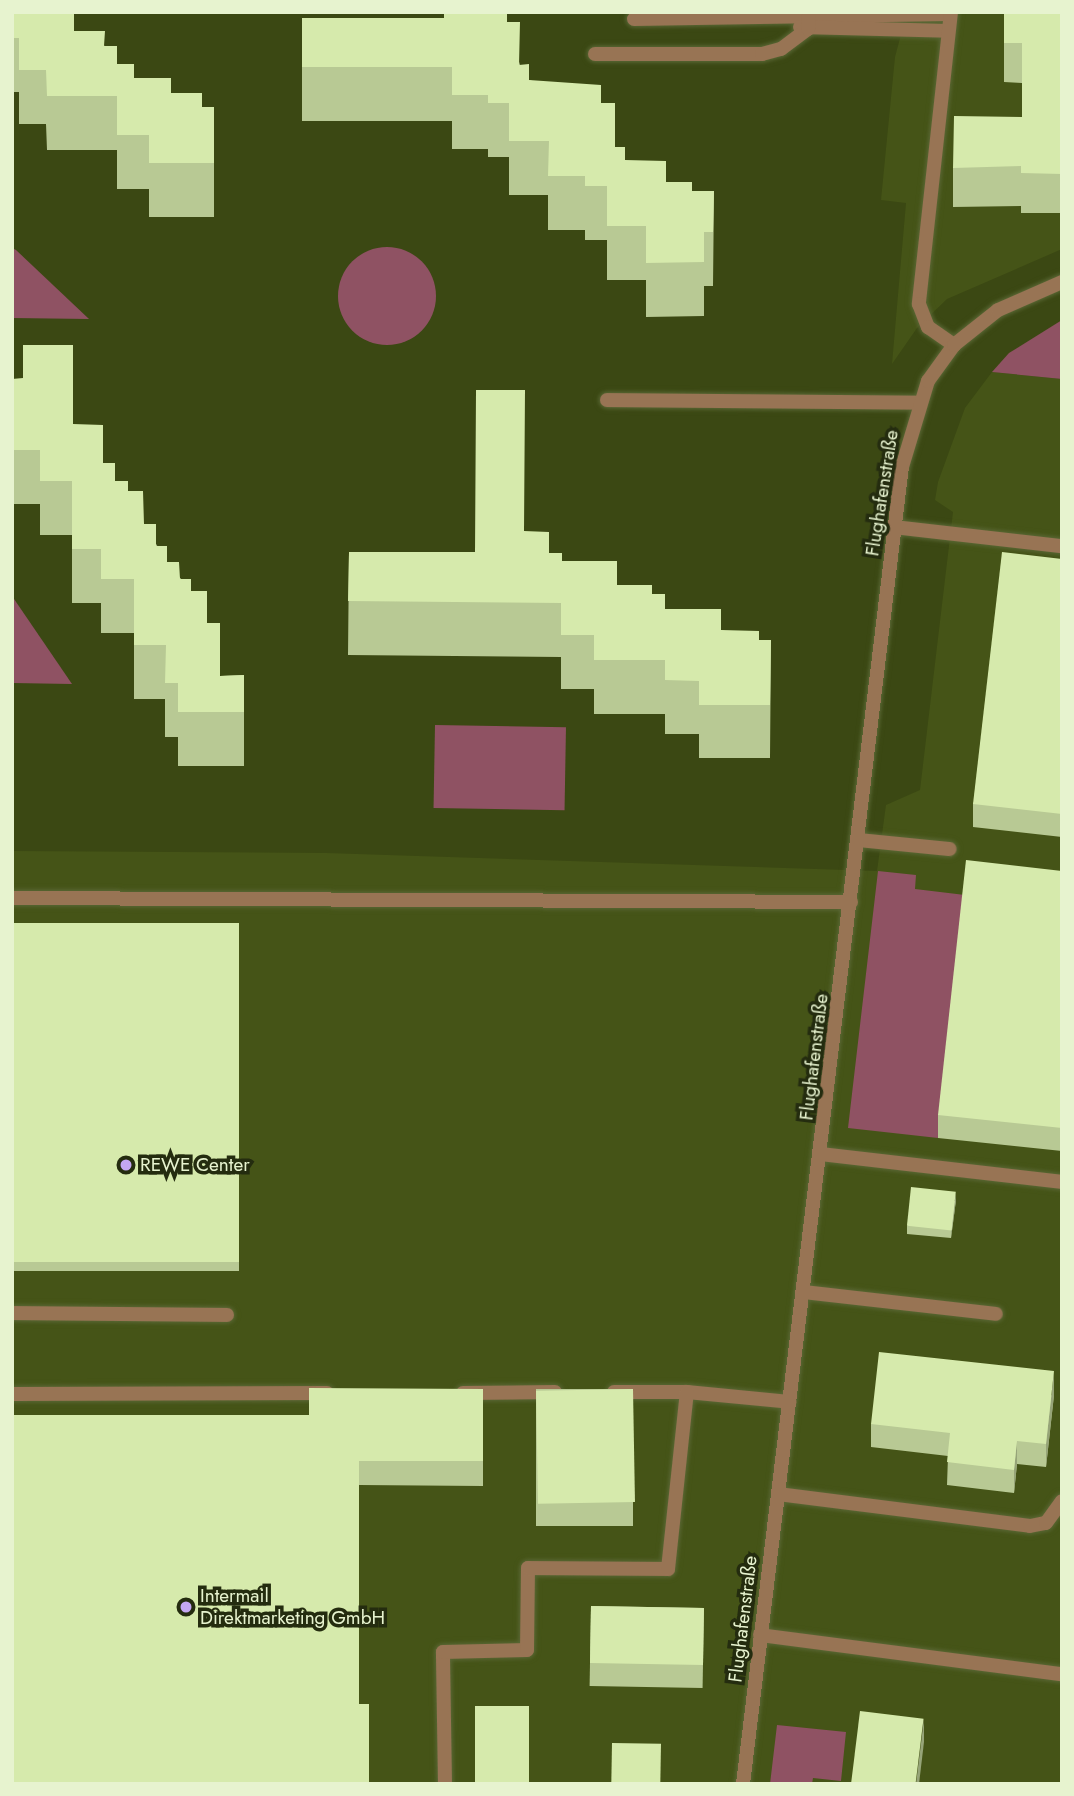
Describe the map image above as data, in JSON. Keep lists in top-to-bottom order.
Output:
{
  "streets": {
    "street": ["Flughafenstraße"]
  },
  "places": ["REWE Center", "Intermail Direktmarketing GmbH"]
}
